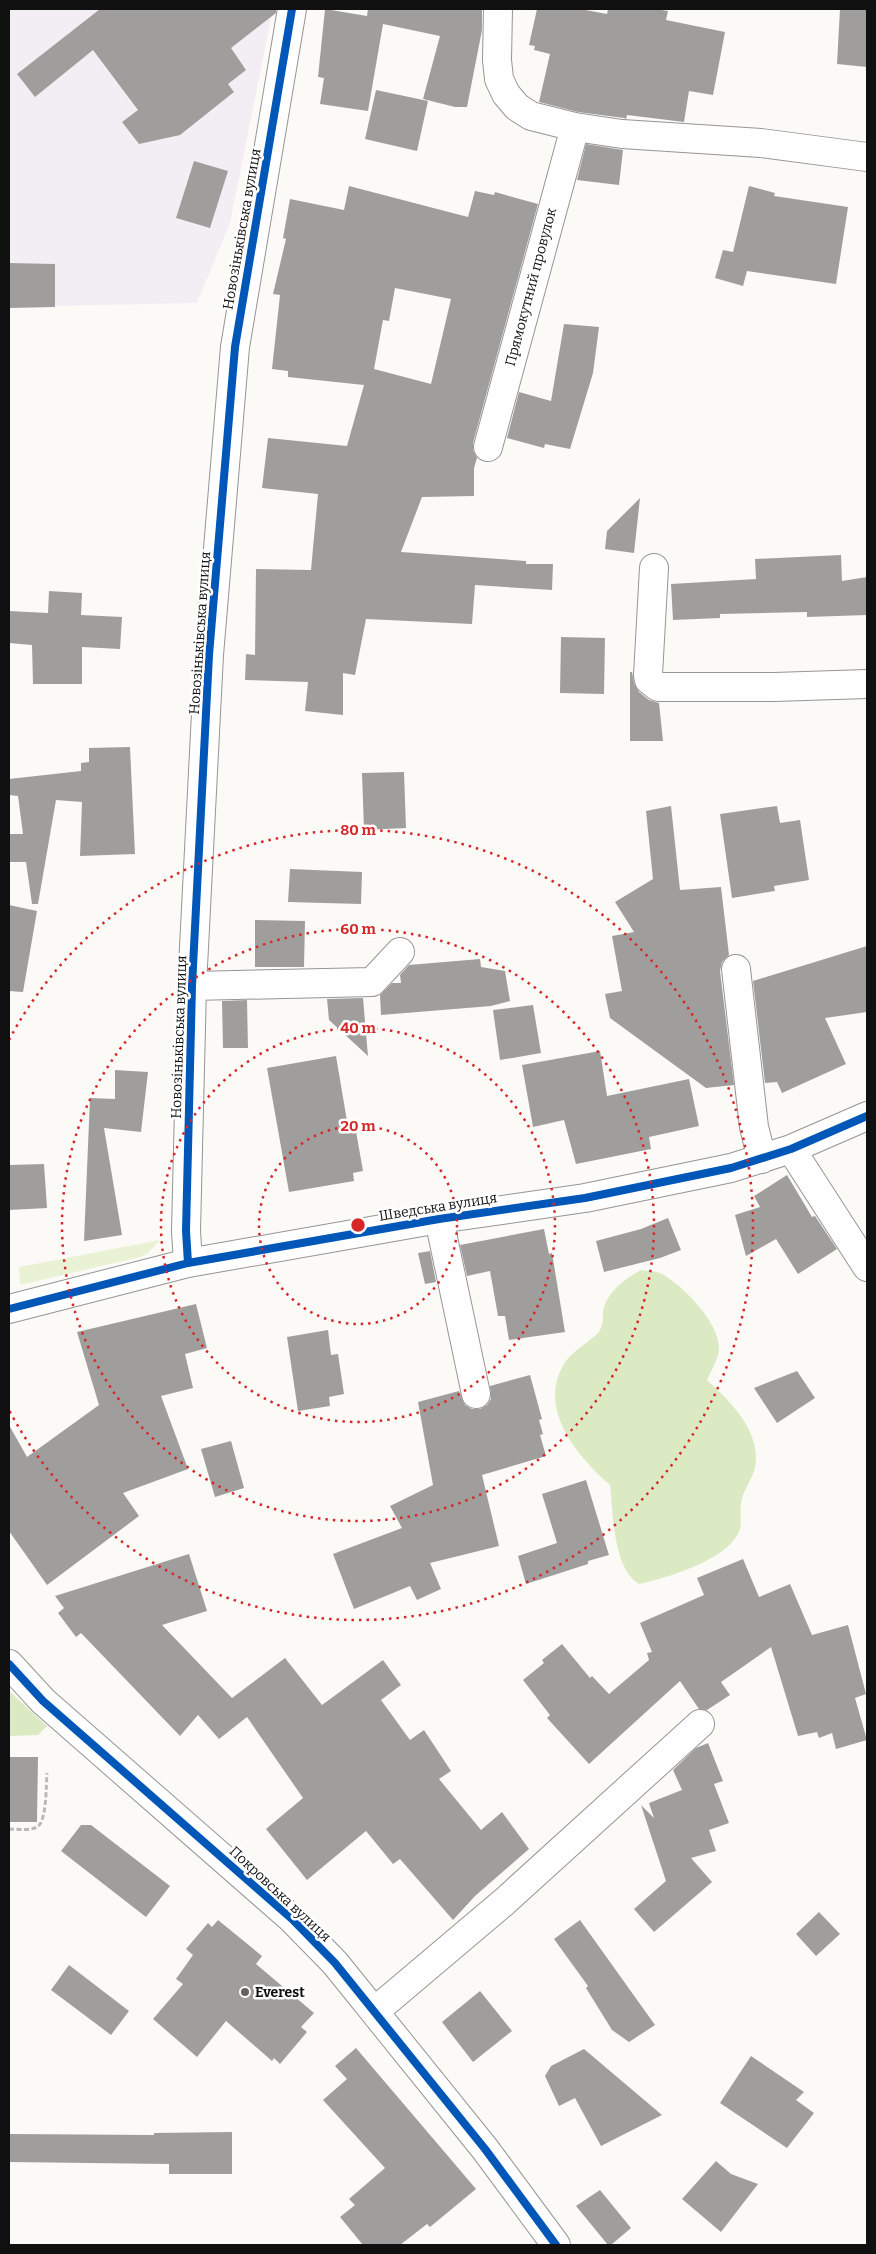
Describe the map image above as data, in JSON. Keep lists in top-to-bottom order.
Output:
{
  "streets": {
    "street": [
      "Новозіньківська вулиця",
      "Прямокутний провулок",
      "Шведська вулиця",
      "Покровська вулиця"
    ]
  },
  "crossings": [
    ["Новозіньківська вулиця", "Шведська вулиця"]
  ],
  "places": ["Everest"],
  "rings": [
    "80 m",
    "60 m",
    "40 m",
    "20 m"
  ]
}
